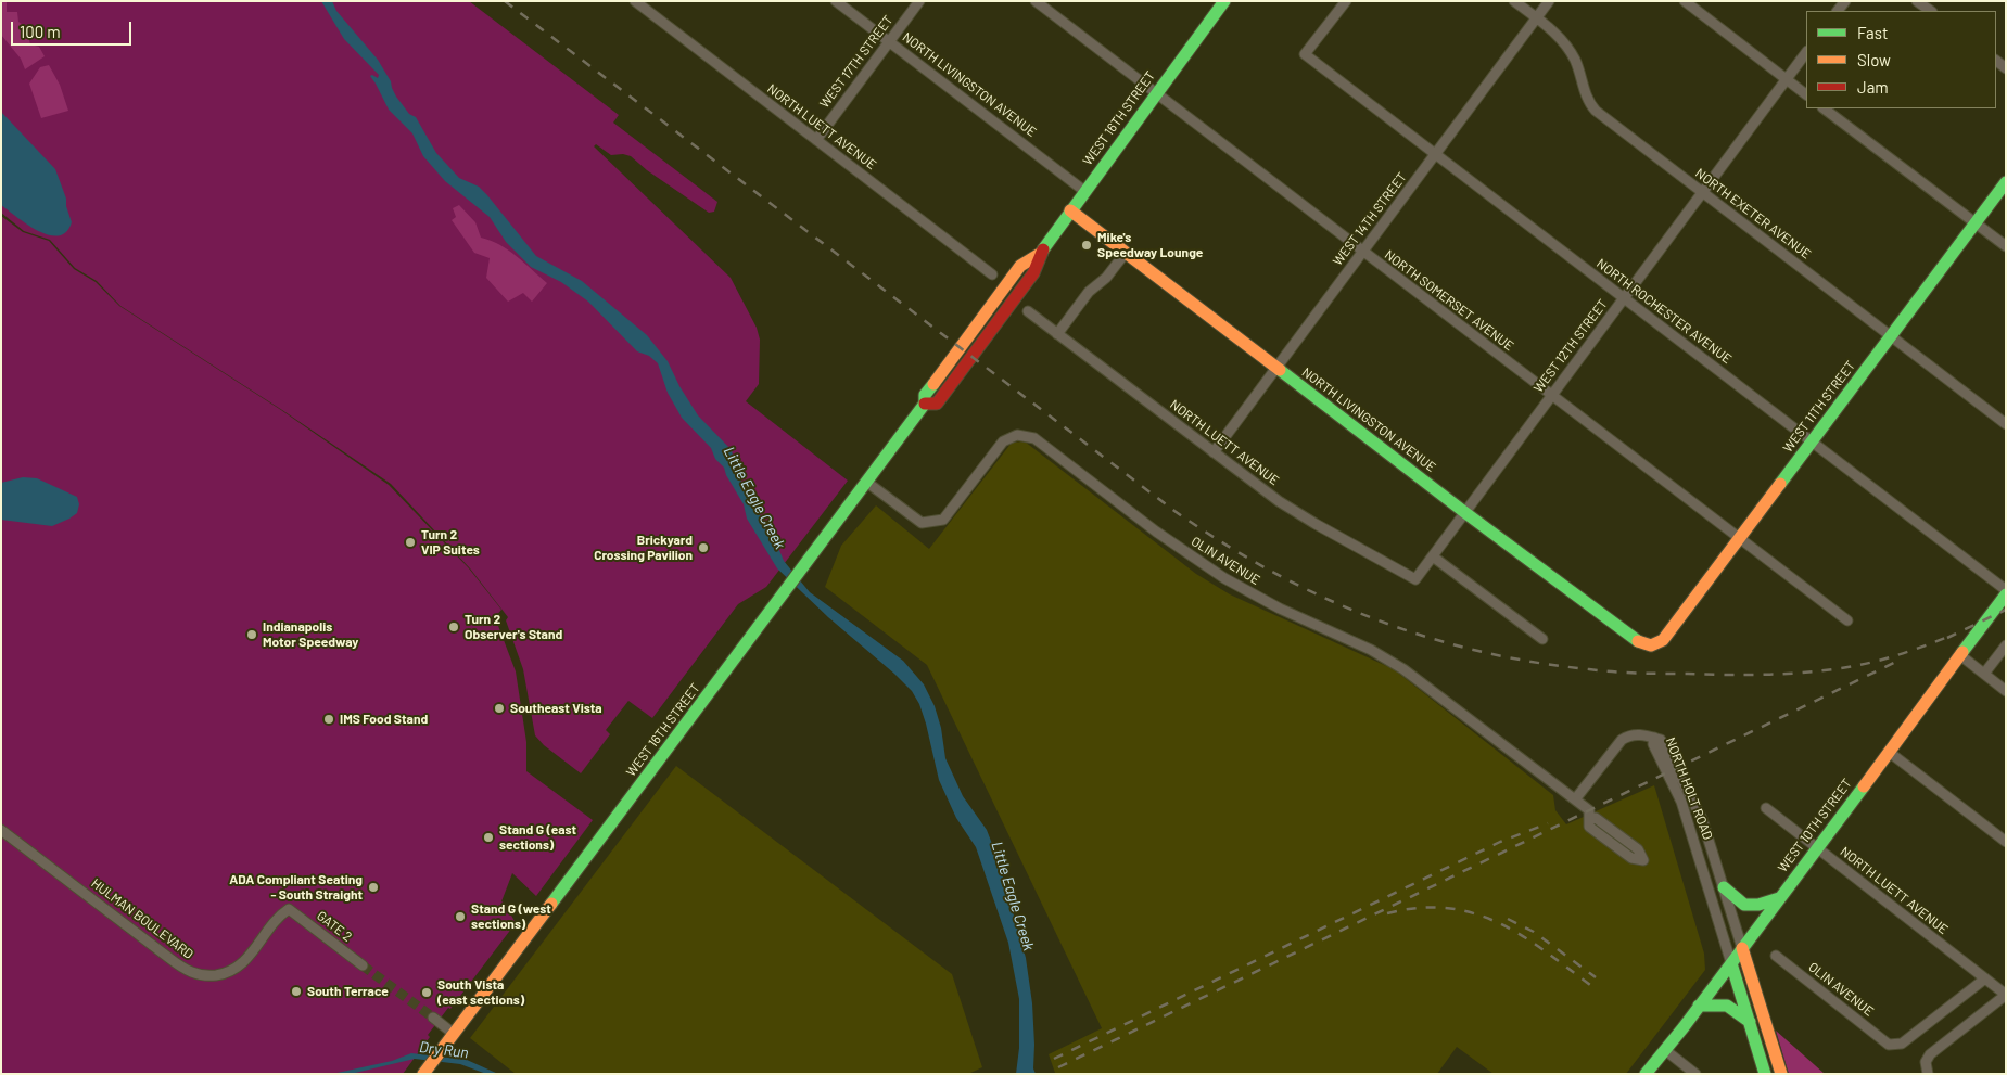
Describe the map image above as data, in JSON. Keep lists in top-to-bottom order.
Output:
{
  "streets": {
    "main road": [
      "NORTH LIVINGSTON AVENUE",
      "WEST 16TH STREET",
      "WEST 11TH STREET",
      "NORTH HOLT ROAD",
      "WEST 10TH STREET"
    ],
    "street": [
      "WEST 17TH STREET",
      "NORTH LUETT AVENUE",
      "NORTH EXETER AVENUE",
      "WEST 14TH STREET",
      "NORTH SOMERSET AVENUE",
      "NORTH ROCHESTER AVENUE",
      "WEST 12TH STREET",
      "OLIN AVENUE",
      "HULMAN BOULEVARD",
      "GATE 2"
    ]
  },
  "crossings": [
    ["WEST 17TH STREET", "NORTH LIVINGSTON AVENUE"],
    ["WEST 17TH STREET", "NORTH LUETT AVENUE"],
    ["NORTH LIVINGSTON AVENUE", "WEST 16TH STREET"],
    ["NORTH LIVINGSTON AVENUE", "WEST 14TH STREET"],
    ["NORTH LIVINGSTON AVENUE", "WEST 12TH STREET"],
    ["NORTH LIVINGSTON AVENUE", "WEST 11TH STREET"],
    ["WEST 16TH STREET", "NORTH SOMERSET AVENUE"],
    ["WEST 16TH STREET", "OLIN AVENUE"],
    ["NORTH LUETT AVENUE", "WEST 14TH STREET"],
    ["NORTH LUETT AVENUE", "WEST 12TH STREET"],
    ["NORTH LUETT AVENUE", "OLIN AVENUE"],
    ["NORTH LUETT AVENUE", "WEST 10TH STREET"],
    ["NORTH EXETER AVENUE", "WEST 14TH STREET"],
    ["NORTH EXETER AVENUE", "WEST 12TH STREET"],
    ["NORTH EXETER AVENUE", "WEST 11TH STREET"],
    ["WEST 14TH STREET", "NORTH SOMERSET AVENUE"],
    ["WEST 14TH STREET", "NORTH ROCHESTER AVENUE"],
    ["NORTH SOMERSET AVENUE", "WEST 12TH STREET"],
    ["NORTH SOMERSET AVENUE", "WEST 11TH STREET"],
    ["NORTH ROCHESTER AVENUE", "WEST 12TH STREET"],
    ["NORTH ROCHESTER AVENUE", "WEST 11TH STREET"],
    ["NORTH HOLT ROAD", "WEST 10TH STREET"],
    ["HULMAN BOULEVARD", "GATE 2"]
  ],
  "water": ["Little Eagle Creek", "Dry Run"],
  "places": [
    "Mike's Speedway Lounge",
    "Turn 2 VIP Suites",
    "Brickyard Crossing Pavilion",
    "Turn 2 Observer's Stand",
    "Indianapolis Motor Speedway",
    "Southeast Vista",
    "IMS Food Stand",
    "Stand G (east sections)",
    "ADA Compliant Seating - South Straight",
    "Stand G (west sections)",
    "South Terrace",
    "South Vista (east sections)"
  ],
  "legend": ["Fast", "Slow", "Jam"],
  "scale_bar": "100 m"
}
